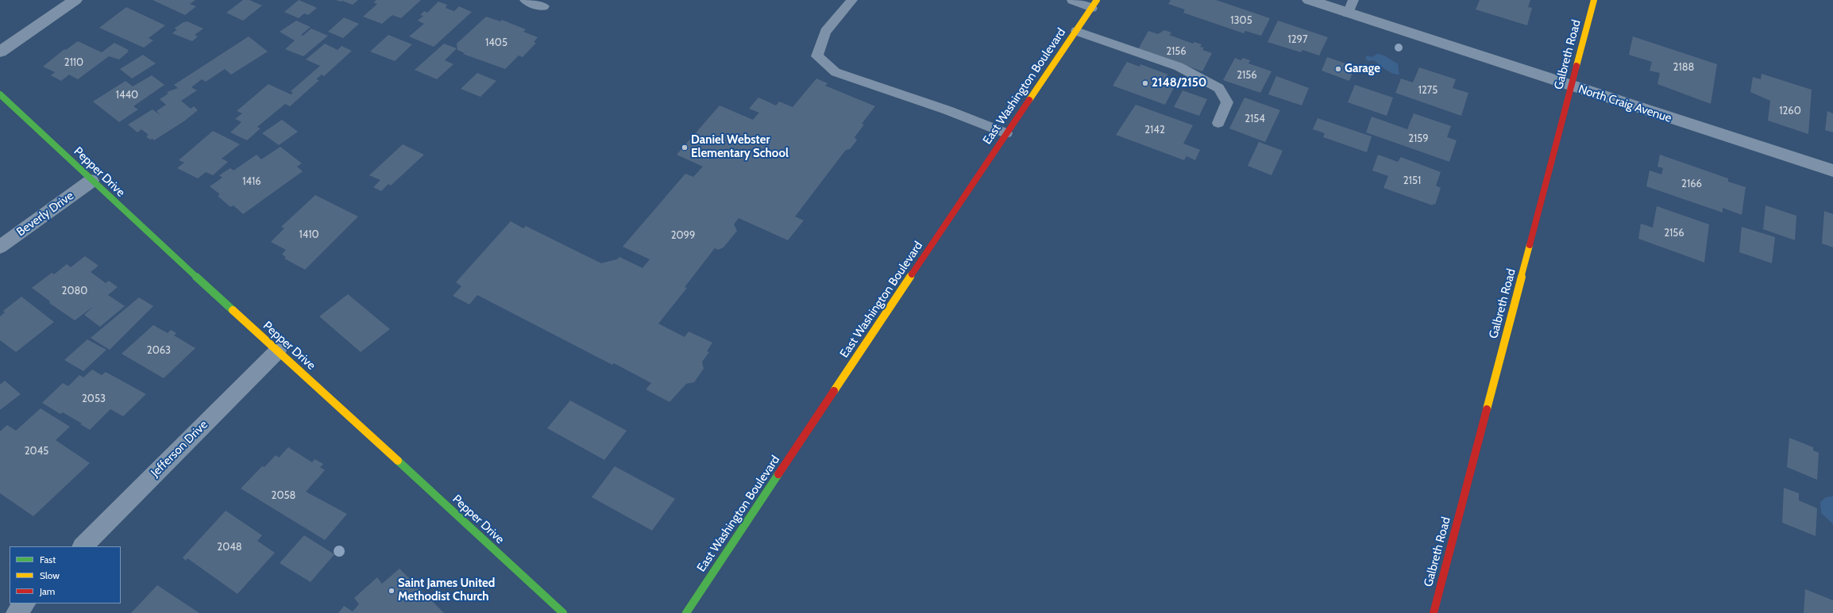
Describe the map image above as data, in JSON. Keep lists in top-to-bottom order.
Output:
{
  "streets": {
    "street": [
      "Galbreth Road",
      "East Washington Boulevard",
      "North Craig Avenue",
      "Pepper Drive",
      "Beverly Drive",
      "Jefferson Drive"
    ]
  },
  "crossings": [
    ["Galbreth Road", "North Craig Avenue"],
    ["Pepper Drive", "Beverly Drive"],
    ["Pepper Drive", "Jefferson Drive"]
  ],
  "places": [
    "Garage",
    "2148/2150",
    "Daniel Webster Elementary School",
    "Saint James United Methodist Church"
  ],
  "house_numbers": [
    "1305",
    "1297",
    "1405",
    "2156",
    "2110",
    "2188",
    "2156",
    "1275",
    "1440",
    "1260",
    "2154",
    "2142",
    "2159",
    "2151",
    "1416",
    "2166",
    "2156",
    "1410",
    "2099",
    "2080",
    "2063",
    "2053",
    "2045",
    "2058",
    "2048"
  ],
  "legend": ["Fast", "Slow", "Jam"]
}
